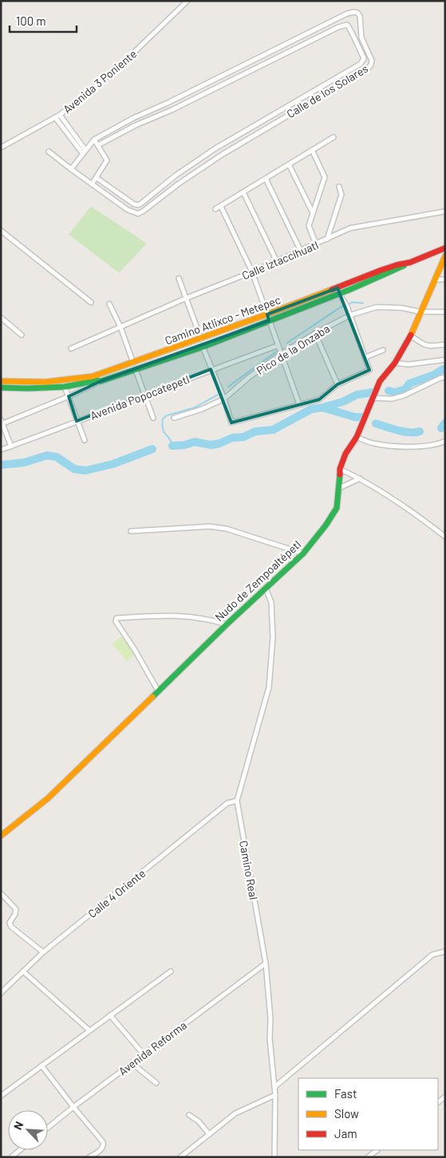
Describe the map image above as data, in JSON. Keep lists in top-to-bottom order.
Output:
{
  "streets": {
    "main road": ["Camino Atlixco - Metepec", "Nudo de Zempoaltépetl"],
    "street": [
      "Avenida 3 Poniente",
      "Calle de los Solares",
      "Calle Iztaccíhuatl",
      "Pico de la Onzaba",
      "Avenida Popocatepetl",
      "Camino Real",
      "Calle 4 Oriente",
      "Avenida Reforma"
    ]
  },
  "crossings": [
    ["Pico de la Onzaba", "Nudo de Zempoaltépetl"],
    ["Nudo de Zempoaltépetl", "Camino Real"],
    ["Camino Real", "Calle 4 Oriente"],
    ["Camino Real", "Avenida Reforma"]
  ],
  "legend": ["Fast", "Slow", "Jam"],
  "scale_bar": "100 m",
  "north": "top left"
}
